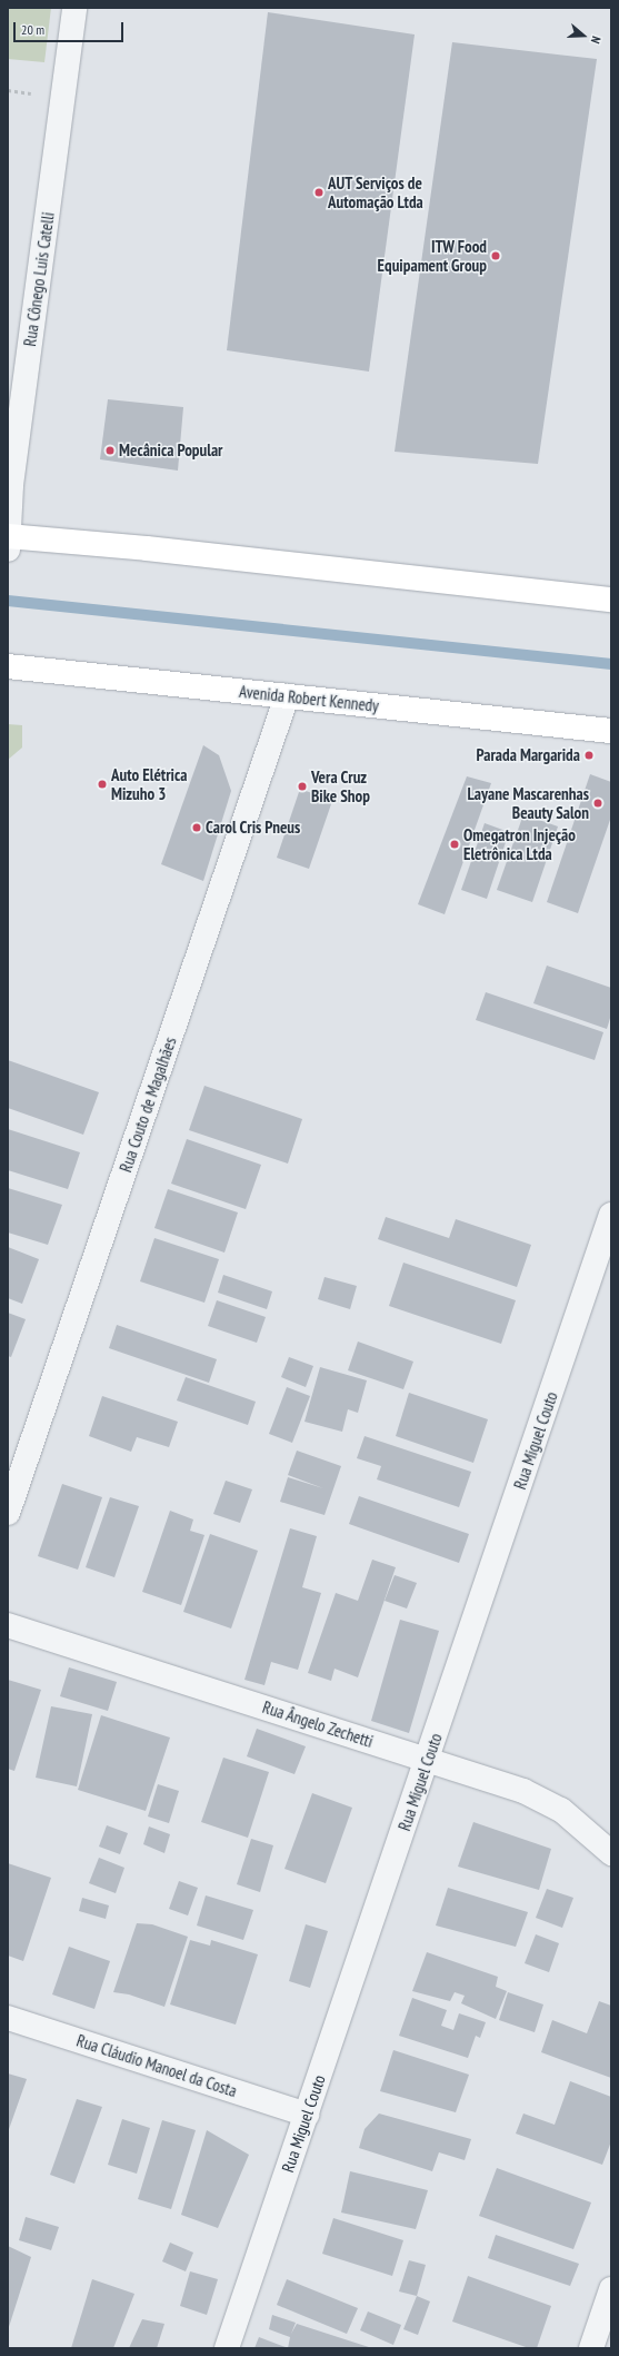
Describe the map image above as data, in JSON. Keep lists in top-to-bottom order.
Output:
{
  "streets": {
    "main road": ["Avenida Robert Kennedy"],
    "street": [
      "Rua Cônego Luis Catelli",
      "Rua Couto de Magalhães",
      "Rua Miguel Couto",
      "Rua Ângelo Zechetti",
      "Rua Cláudio Manoel da Costa"
    ]
  },
  "crossings": [
    ["Avenida Robert Kennedy", "Rua Couto de Magalhães"],
    ["Rua Miguel Couto", "Rua Ângelo Zechetti"],
    ["Rua Miguel Couto", "Rua Cláudio Manoel da Costa"]
  ],
  "places": [
    "AUT Serviços de Automação Ltda",
    "ITW Food Equipament Group",
    "Mecânica Popular",
    "Parada Margarida",
    "Auto Elétrica Mizuho 3",
    "Vera Cruz Bike Shop",
    "Layane Mascarenhas Beauty Salon",
    "Carol Cris Pneus",
    "Omegatron Injeção Eletrônica Ltda"
  ],
  "scale_bar": "20 m",
  "north": "right"
}
